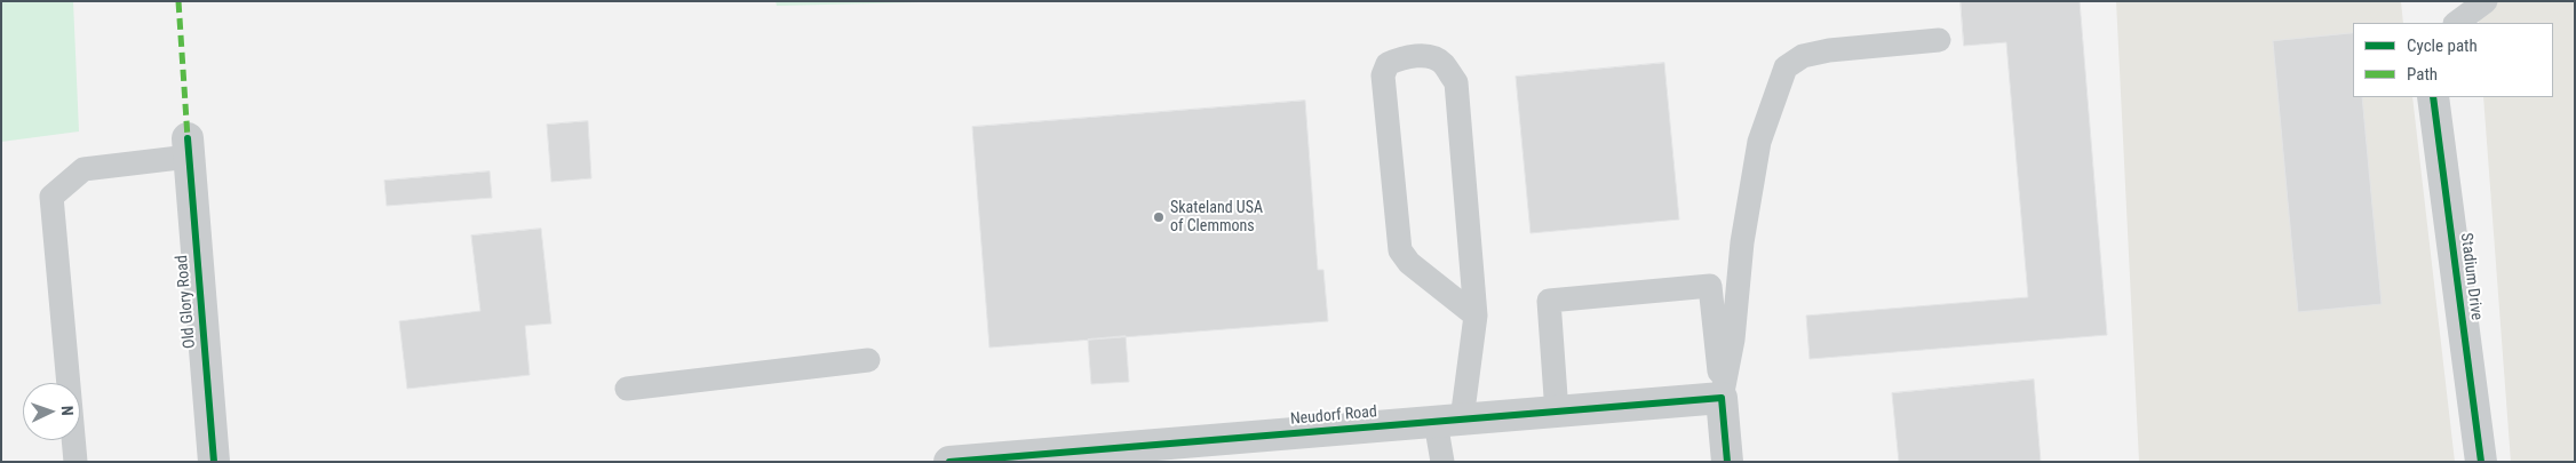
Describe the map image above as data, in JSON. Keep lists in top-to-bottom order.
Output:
{
  "streets": {
    "street": ["Stadium Drive", "Old Glory Road", "Neudorf Road"]
  },
  "places": ["Skateland USA of Clemmons"],
  "legend": ["Cycle path", "Path"],
  "north": "right"
}
